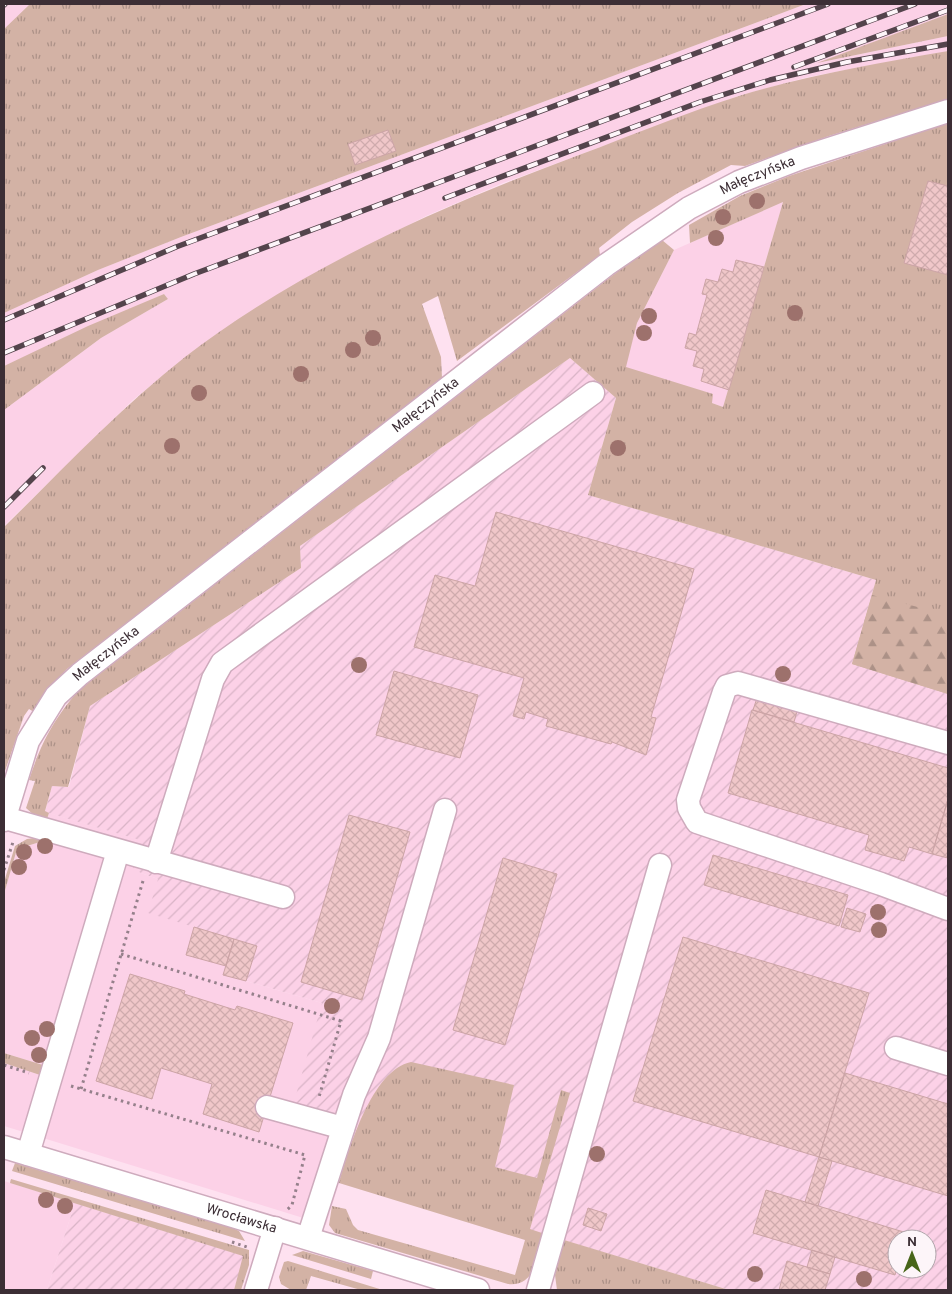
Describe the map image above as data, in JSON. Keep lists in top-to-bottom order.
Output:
{
  "streets": {
    "street": ["Małęczyńska", "Wrocławska"]
  },
  "north": "top"
}
